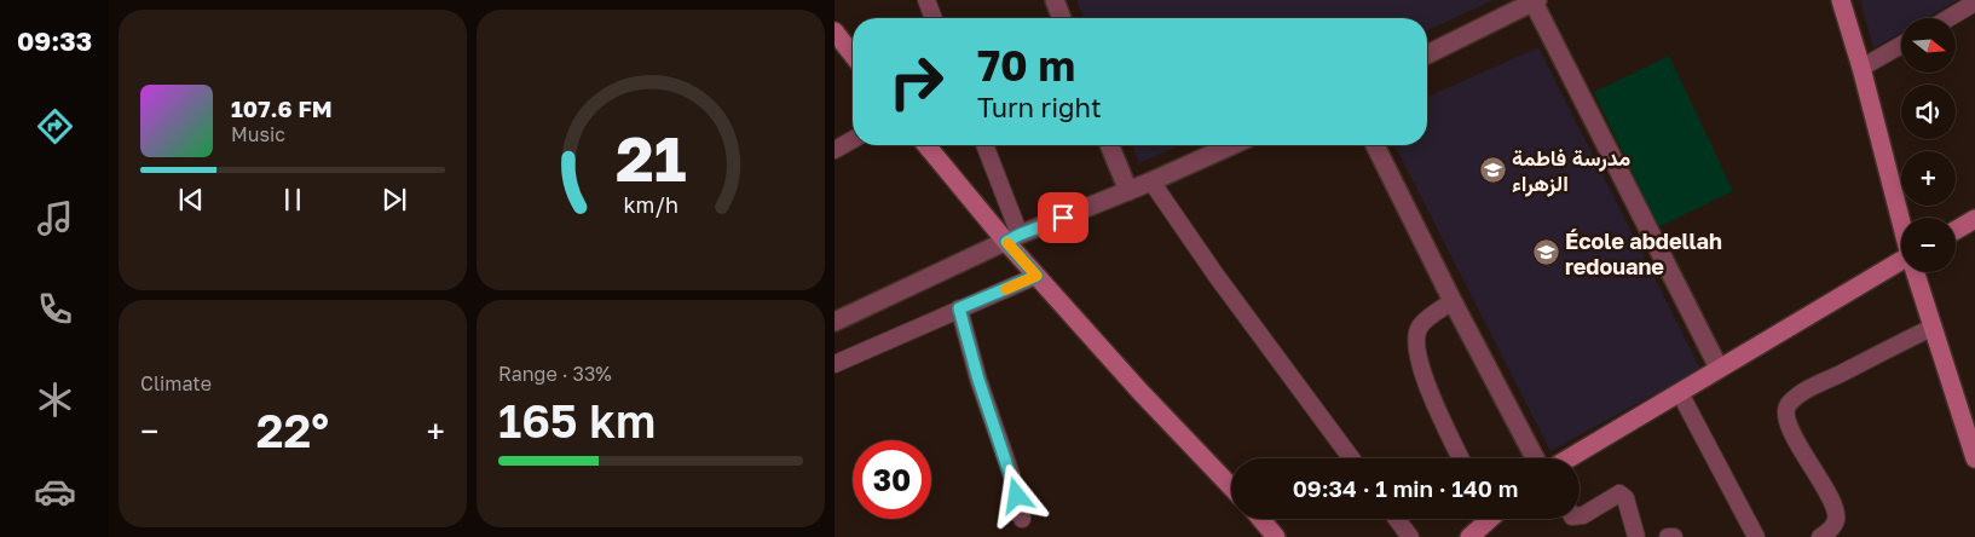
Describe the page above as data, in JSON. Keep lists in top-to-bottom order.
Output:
{
  "places": {
    "school or university": ["مدرسة فاطمة الزهراء", "École abdellah redouane"]
  },
  "north": "right",
  "page": {
    "tabs": "09:33",
    "map_buttons": ["+", "−"],
    "turn": ["70 m", "Turn right"],
    "song": ["107.6 FM", "Music"],
    "tile": [
      "Climate",
      ["Range · 33%", "165 km"]
    ],
    "heat": ["−", "22°", "+"],
    "limit": "30",
    "trip": "09:34 · 1 min · 140 m",
    "gauge": ["21", "km/h"]
  }
}
